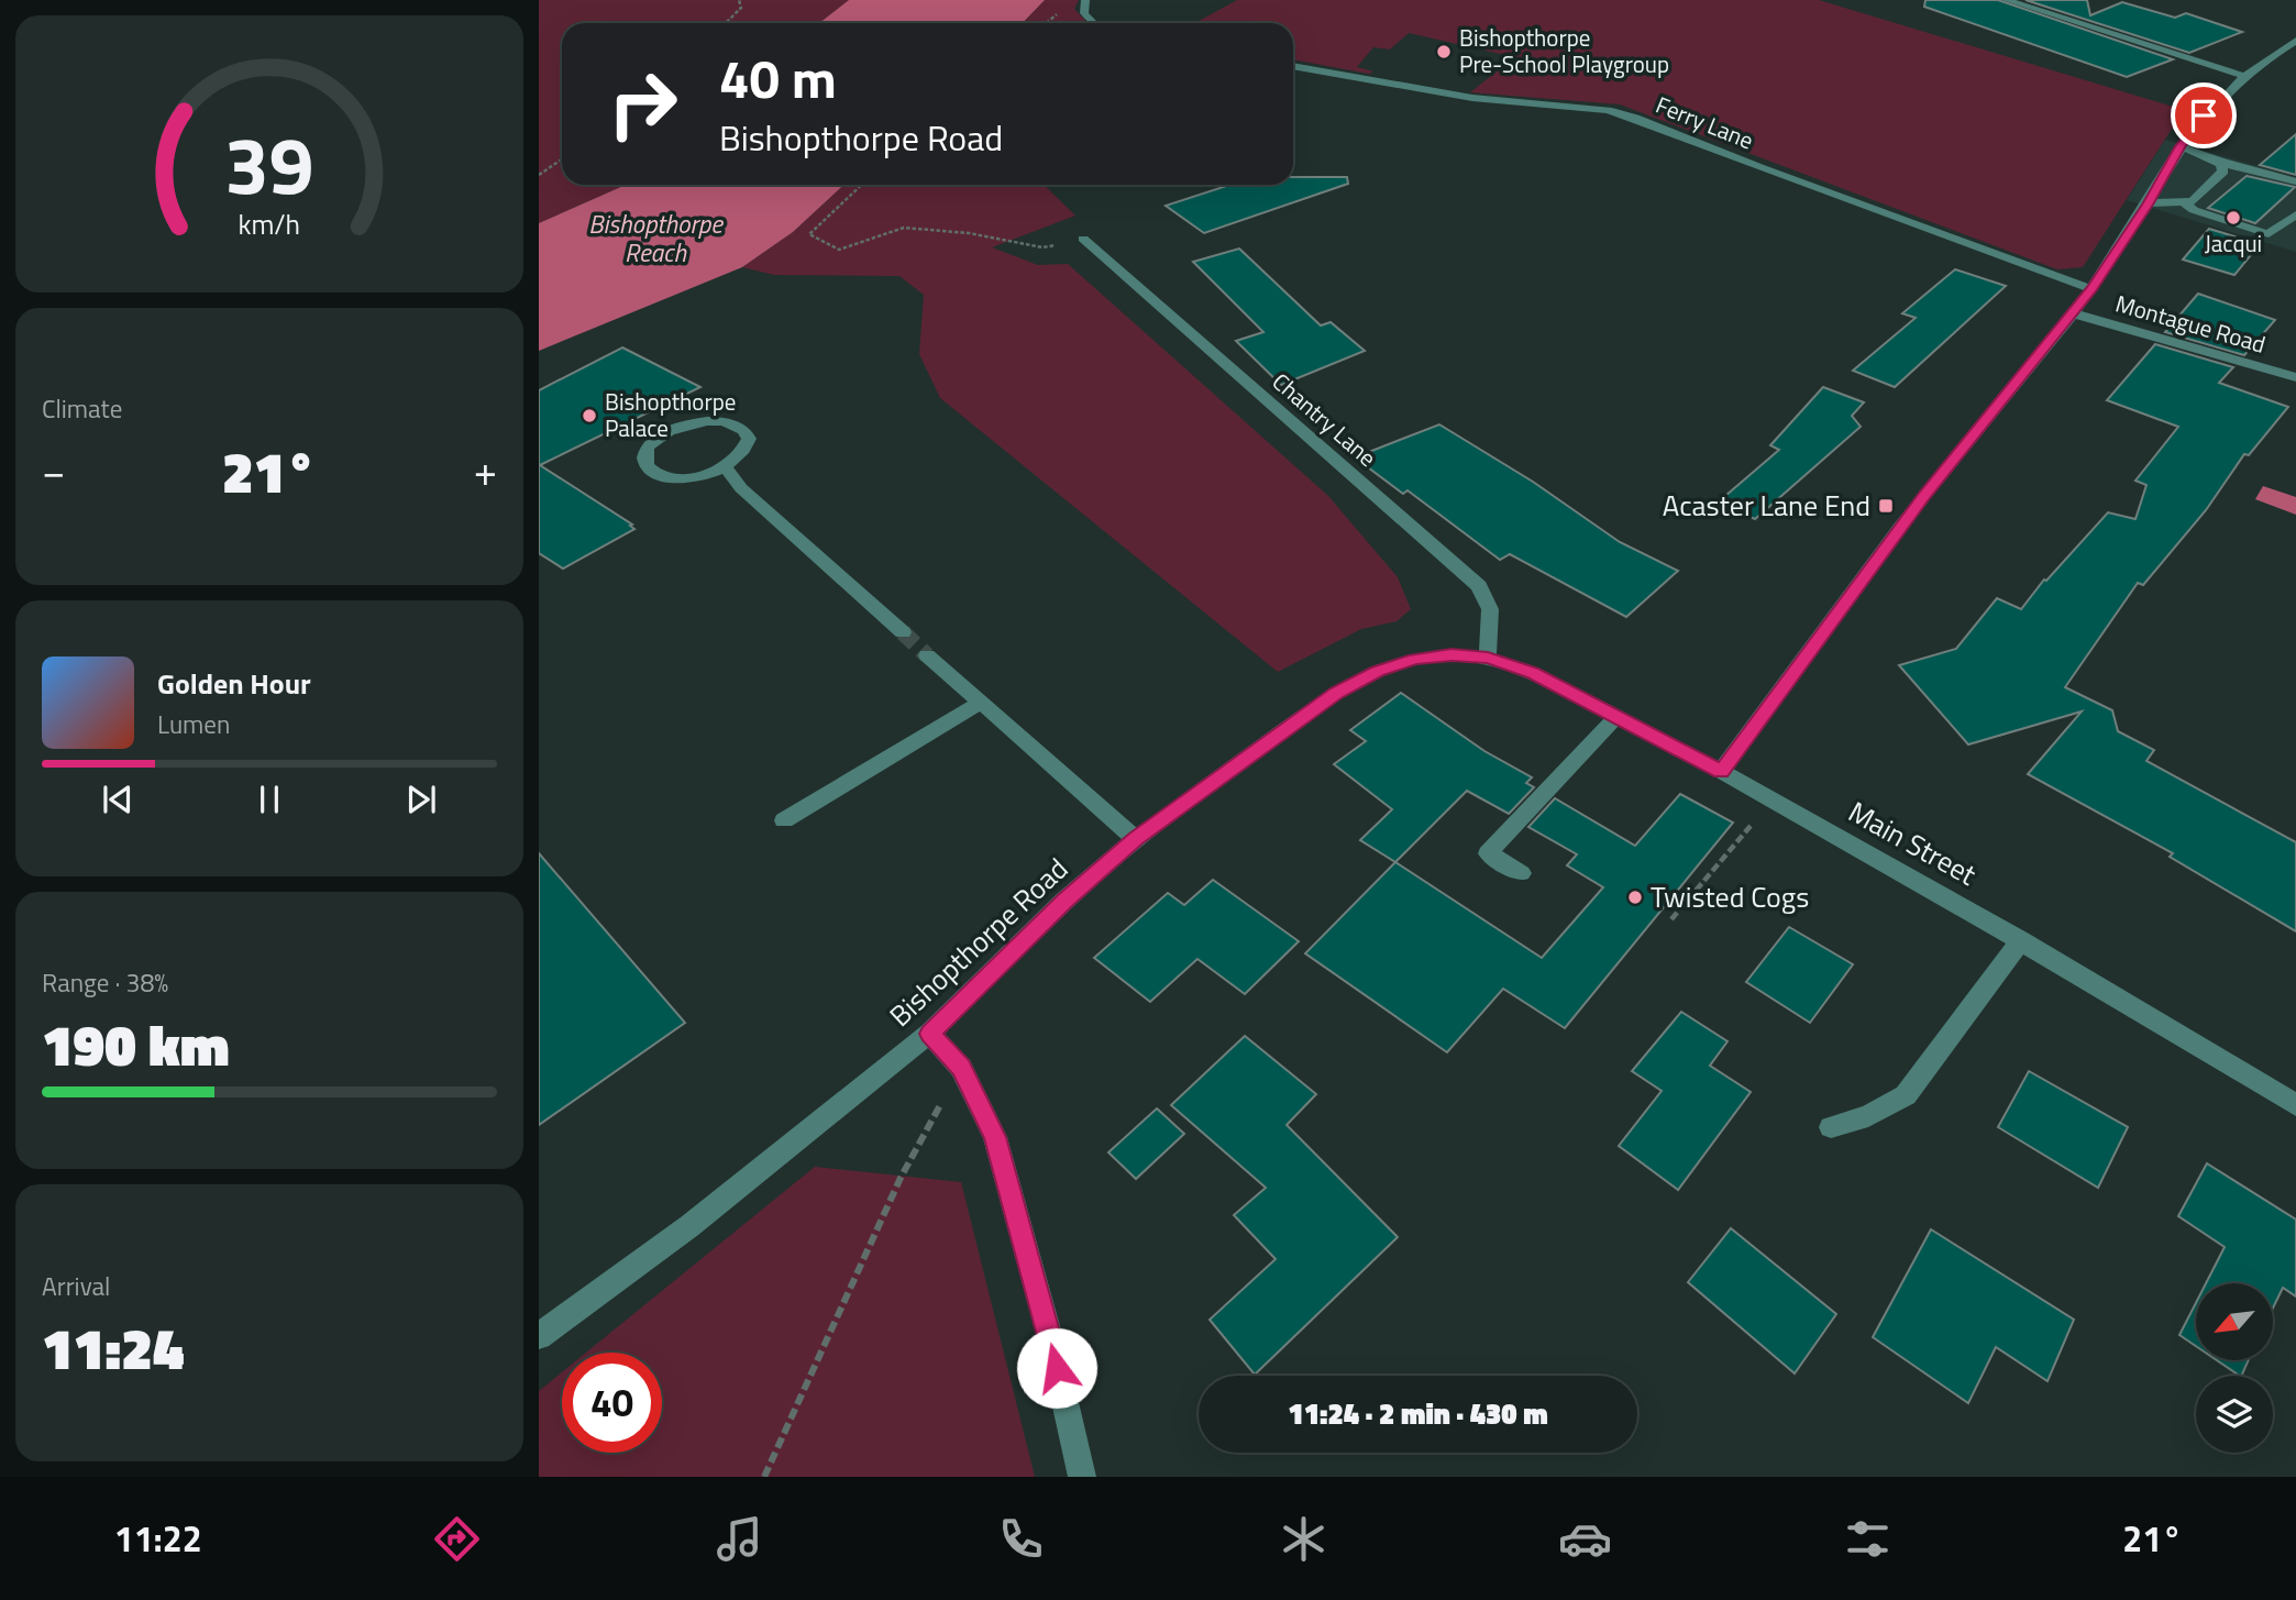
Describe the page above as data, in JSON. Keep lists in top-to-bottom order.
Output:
{
  "streets": {
    "street": [
      "Ferry Lane",
      "Montague Road",
      "Chantry Lane",
      "Main Street",
      "Bishopthorpe Road"
    ]
  },
  "crossings": [
    ["Chantry Lane", "Main Street"],
    ["Chantry Lane", "Bishopthorpe Road"],
    ["Main Street", "Bishopthorpe Road"]
  ],
  "water": ["Bishopthorpe Reach"],
  "places": {
    "other": [
      "Bishopthorpe Pre-School Playgroup",
      "Jacqui",
      "Bishopthorpe Palace",
      "Twisted Cogs"
    ],
    "transit": ["Acaster Lane End"]
  },
  "north": "bottom left",
  "page": {
    "turn": ["40 m", "Bishopthorpe Road"],
    "tile": [
      "Climate",
      ["Range · 38%", "190 km"],
      ["Arrival", "11:24"]
    ],
    "heat": ["−", "21°", "+"],
    "song": ["Golden Hour", "Lumen"],
    "limit": "40",
    "trip": "11:24 · 2 min · 430 m",
    "tabs": ["11:22", "21°"],
    "gauge": ["39", "km/h"]
  }
}
